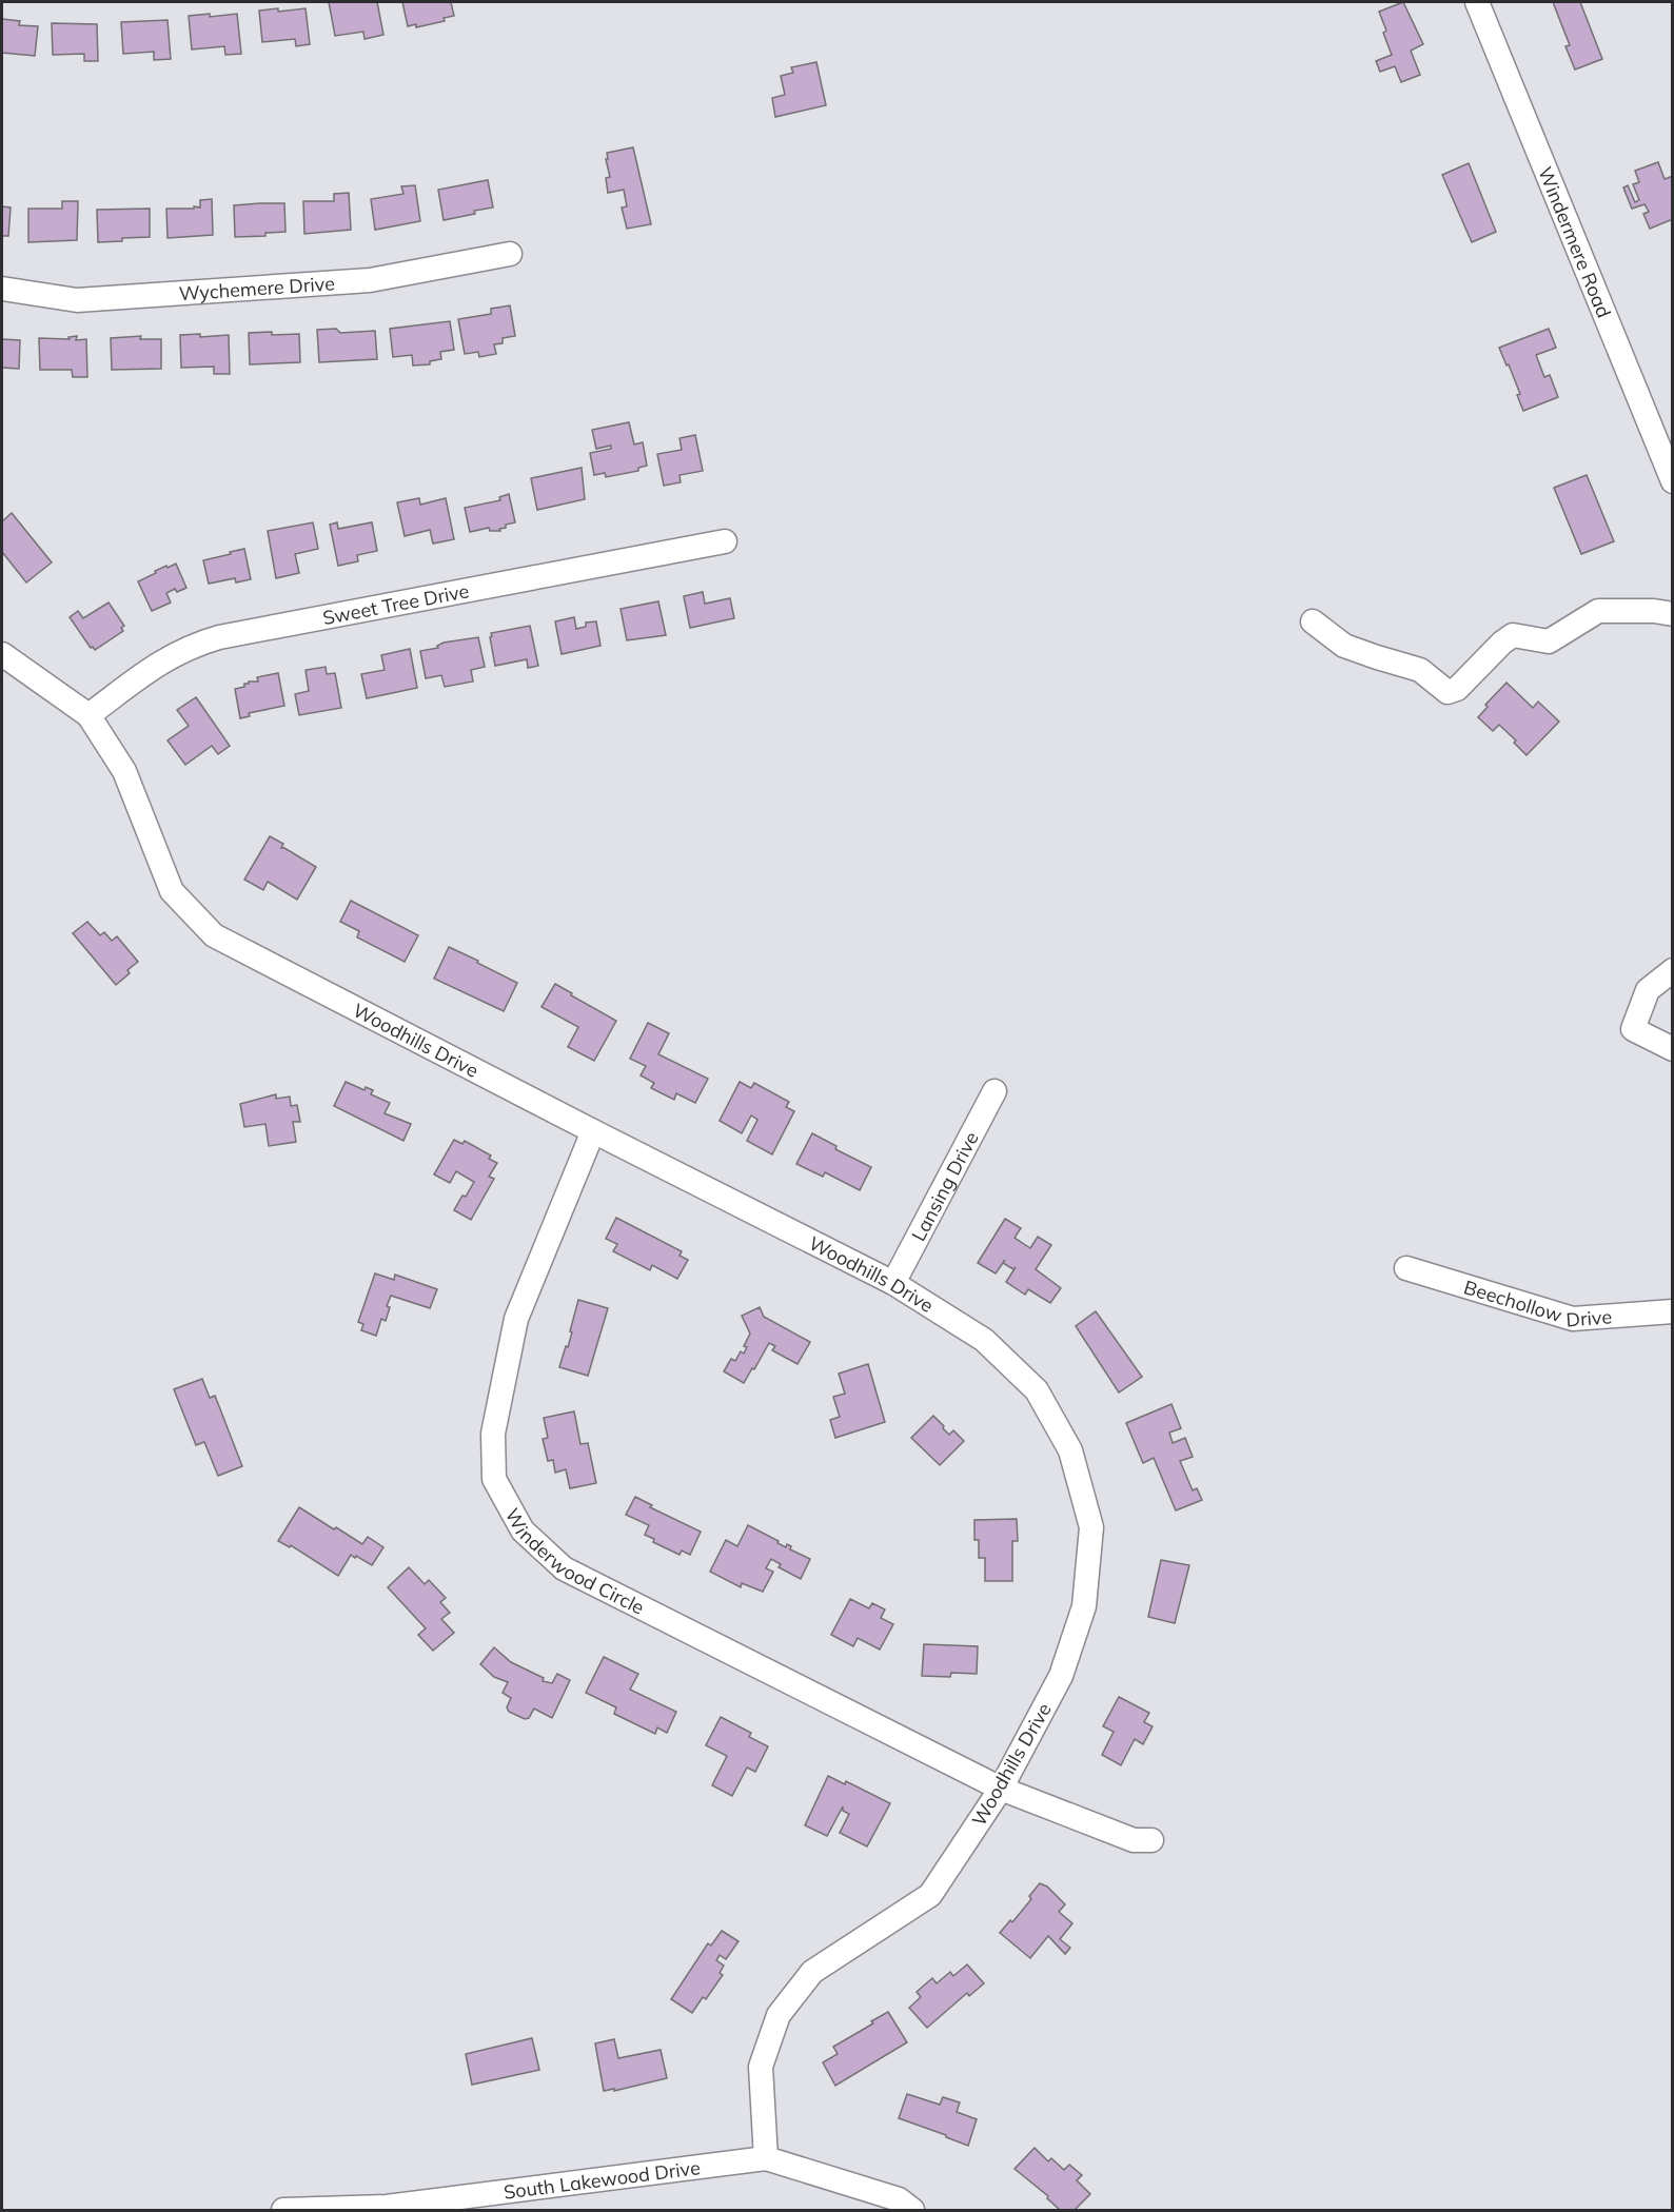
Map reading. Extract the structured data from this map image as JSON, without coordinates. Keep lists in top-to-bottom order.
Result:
{
  "streets": {
    "street": [
      "Windermere Road",
      "Wychemere Drive",
      "Sweet Tree Drive",
      "Woodhills Drive",
      "Lansing Drive",
      "Beechollow Drive",
      "Winderwood Circle",
      "South Lakewood Drive"
    ]
  },
  "crossings": [
    ["Sweet Tree Drive", "Woodhills Drive"],
    ["Woodhills Drive", "Lansing Drive"],
    ["Woodhills Drive", "Winderwood Circle"],
    ["Woodhills Drive", "South Lakewood Drive"]
  ]
}
